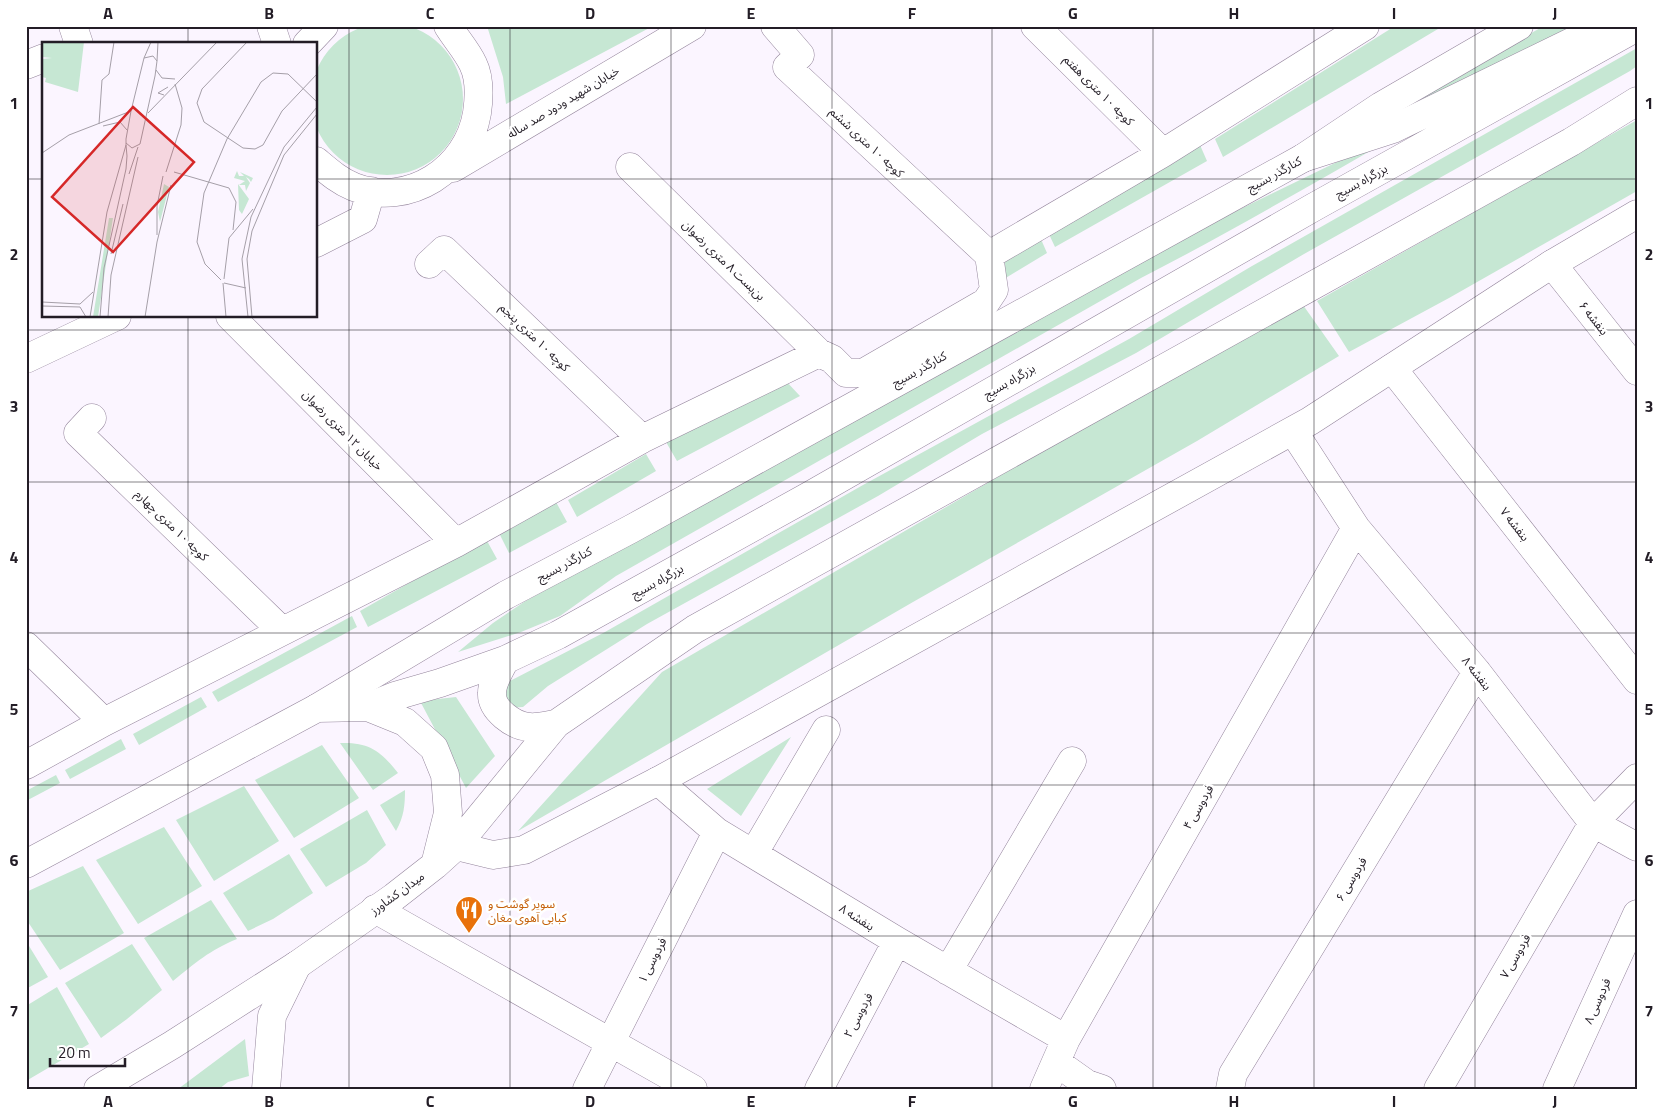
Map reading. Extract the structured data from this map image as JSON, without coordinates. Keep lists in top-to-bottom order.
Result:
{
  "streets": {
    "main road": [
      "کوچه ۱۰ متری هفتم",
      "خیابان شهید ودود صد ساله",
      "کوچه ۱۰ متری ششم",
      "کنارگذر بسیج",
      "بزرگراه بسیج",
      "بن‌بست ۸ متری رضوان",
      "بنفشه ۶",
      "کوچه ۱۰ متری پنجم",
      "خیابان ۱۲ متری رضوان",
      "بنفشه ۷",
      "کوچه ۱۰ متری چهارم",
      "بنفشه ۸",
      "فردوسی ۴",
      "فردوسی ۶",
      "میدان کشاورز",
      "فردوسی ۷",
      "فردوسی ۱",
      "فردوسی ۸",
      "فردوسی ۲"
    ]
  },
  "crossings": [
    ["کوچه ۱۰ متری ششم", "بن‌بست ۸ متری رضوان"],
    ["کنارگذر بسیج", "میدان کشاورز"],
    ["بزرگراه بسیج", "میدان کشاورز"],
    ["بنفشه ۸", "فردوسی ۴"],
    ["بنفشه ۸", "فردوسی ۶"],
    ["بنفشه ۸", "فردوسی ۷"],
    ["بنفشه ۸", "فردوسی ۱"],
    ["بنفشه ۸", "فردوسی ۲"]
  ],
  "places": {
    "restaurant": ["سوپر گوشت و کبابی آهوی مغان"]
  },
  "scale_bar": "20 m",
  "grid": {
    "columns": [
      "A",
      "B",
      "C",
      "D",
      "E",
      "F",
      "G",
      "H",
      "I",
      "J"
    ],
    "rows": [
      "1",
      "2",
      "3",
      "4",
      "5",
      "6",
      "7"
    ]
  }
}
